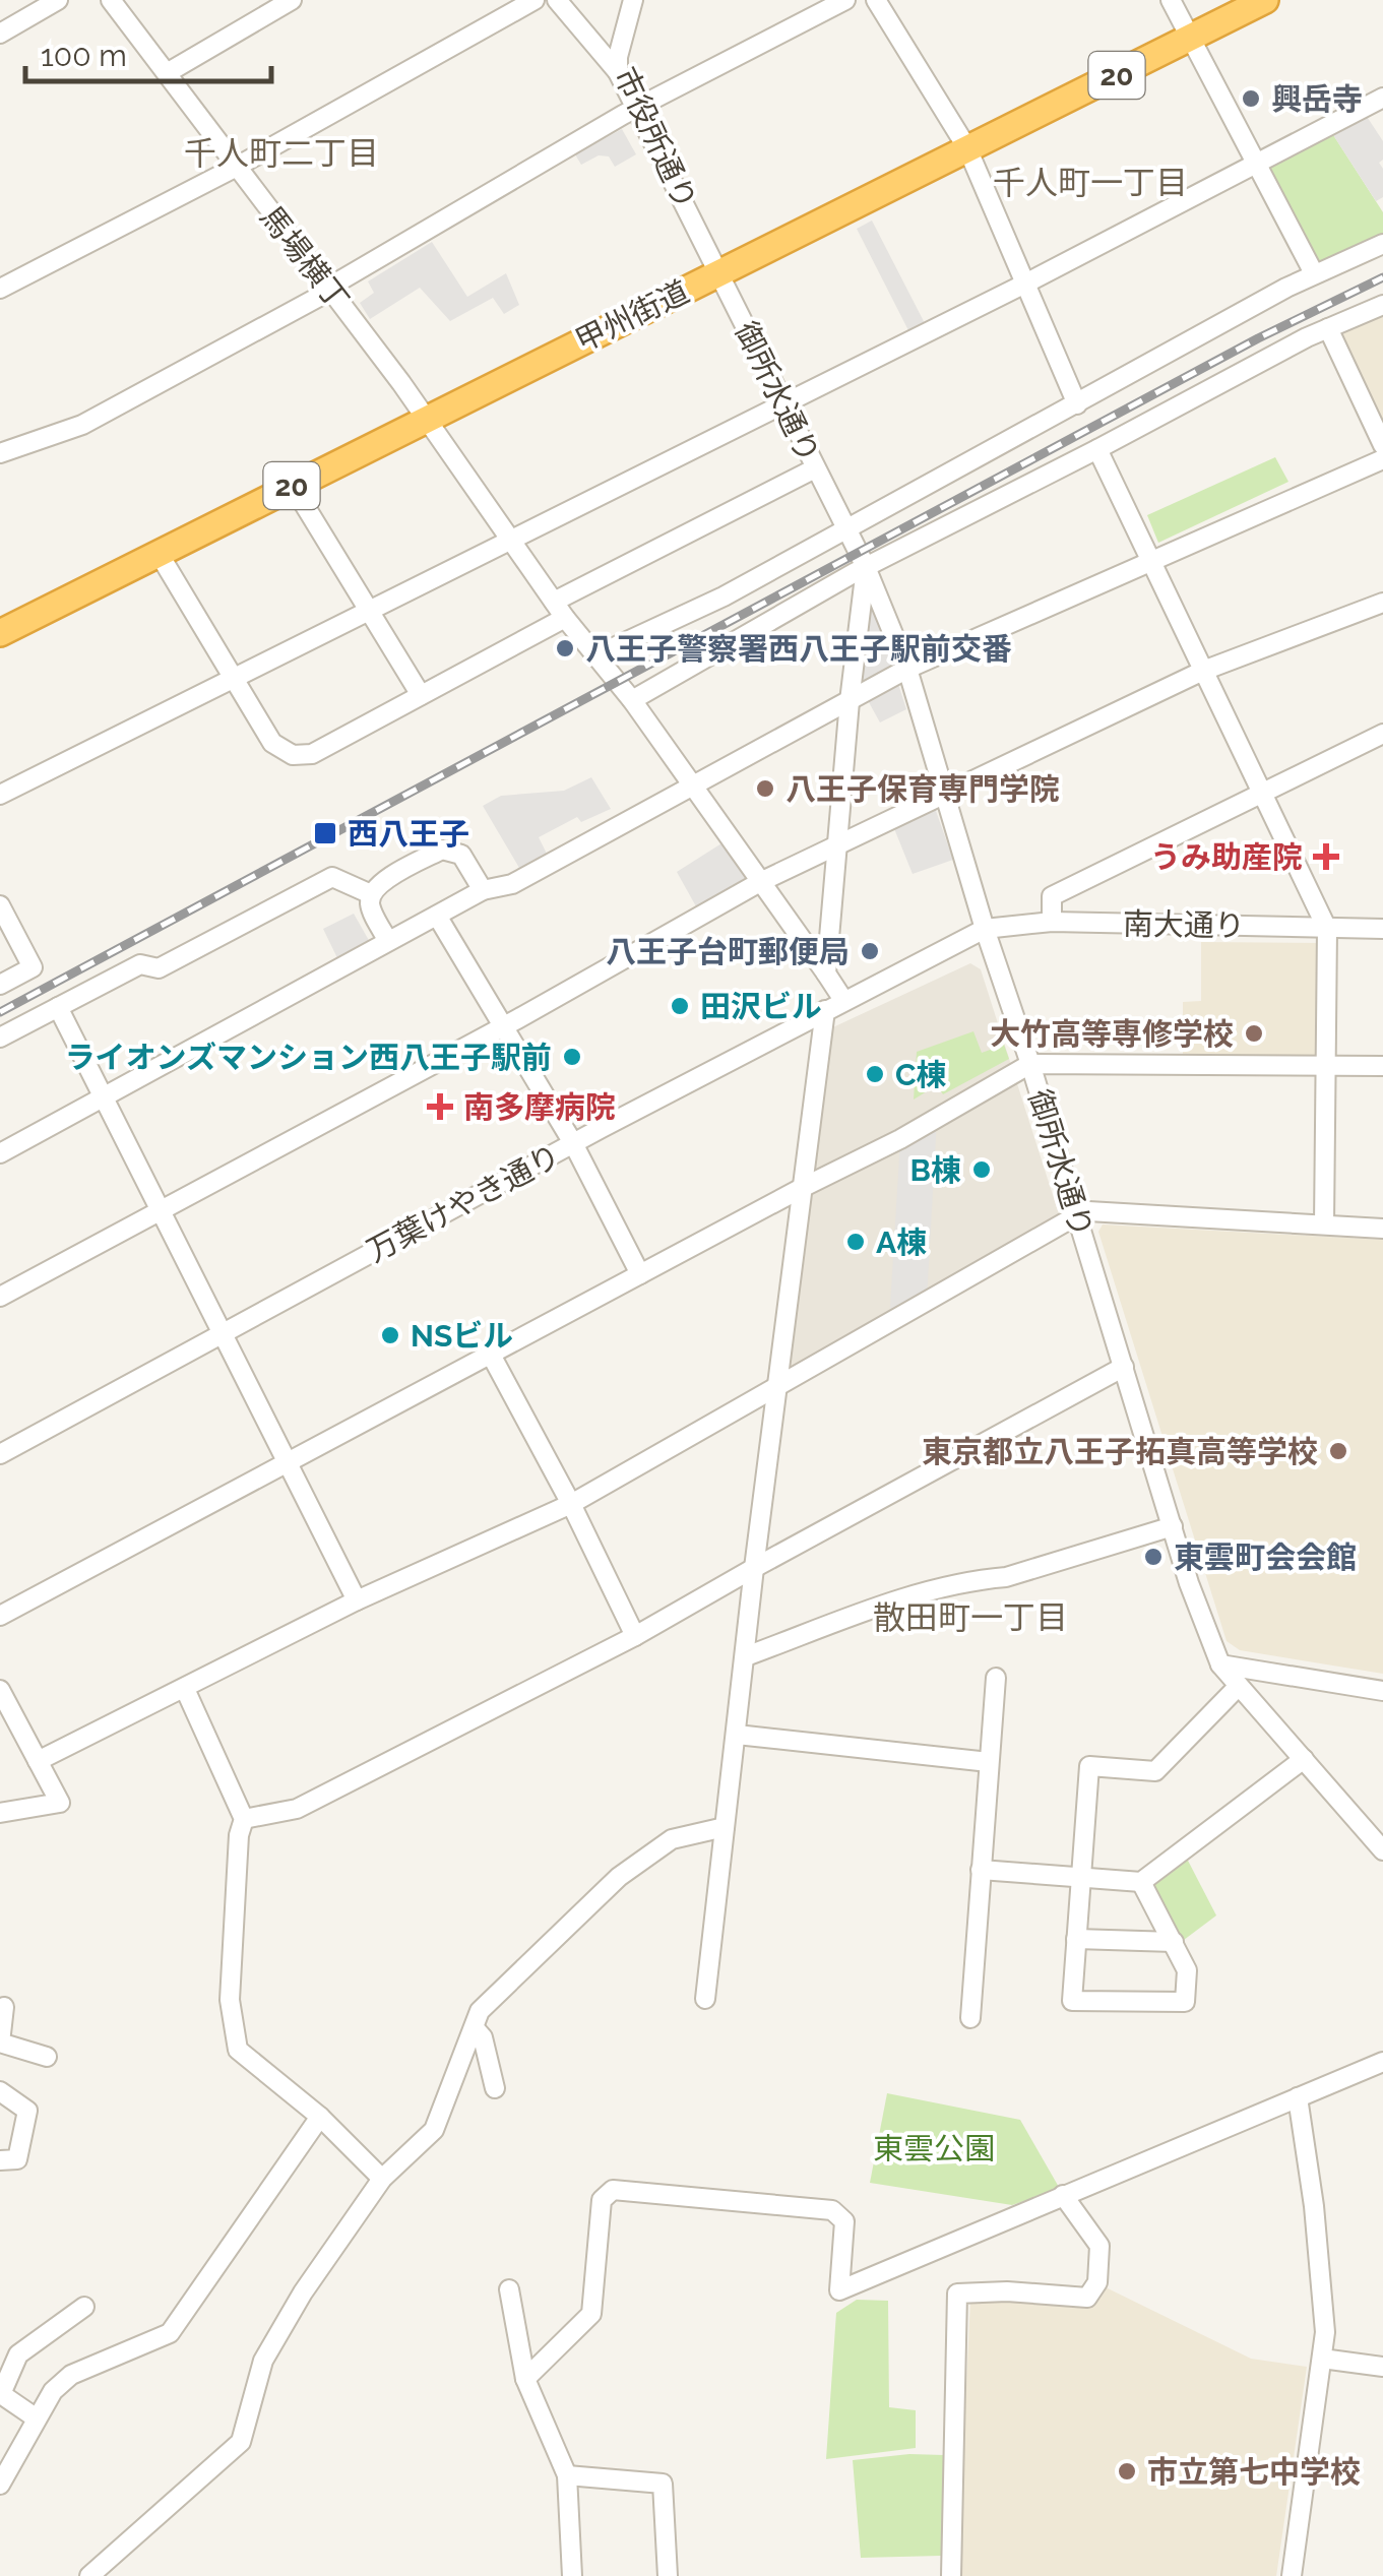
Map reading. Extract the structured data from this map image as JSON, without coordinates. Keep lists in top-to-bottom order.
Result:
{
  "streets": {
    "highway": ["20", "甲州街道"],
    "street": [
      "市役所通り",
      "馬場横丁",
      "御所水通り",
      "南大通り",
      "万葉けやき通り"
    ]
  },
  "crossings": [
    ["市役所通り", "甲州街道"],
    ["市役所通り", "御所水通り"],
    ["馬場横丁", "甲州街道"],
    ["馬場横丁", "万葉けやき通り"],
    ["甲州街道", "御所水通り"],
    ["御所水通り", "南大通り"],
    ["御所水通り", "万葉けやき通り"],
    ["南大通り", "万葉けやき通り"]
  ],
  "districts": ["千人町二丁目", "千人町一丁目", "散田町一丁目"],
  "parks": ["東雲公園"],
  "places": {
    "other": [
      "興岳寺",
      "八王子警察署西八王子駅前交番",
      "八王子保育専門学院",
      "八王子台町郵便局",
      "田沢ビル",
      "大竹高等専修学校",
      "ライオンズマンション西八王子駅前",
      "C棟",
      "B棟",
      "A棟",
      "NSビル",
      "東京都立八王子拓真高等学校",
      "東雲町会会館",
      "市立第七中学校"
    ],
    "transit": ["西八王子"],
    "health": ["うみ助産院", "南多摩病院"]
  },
  "scale_bar": "100 m"
}
